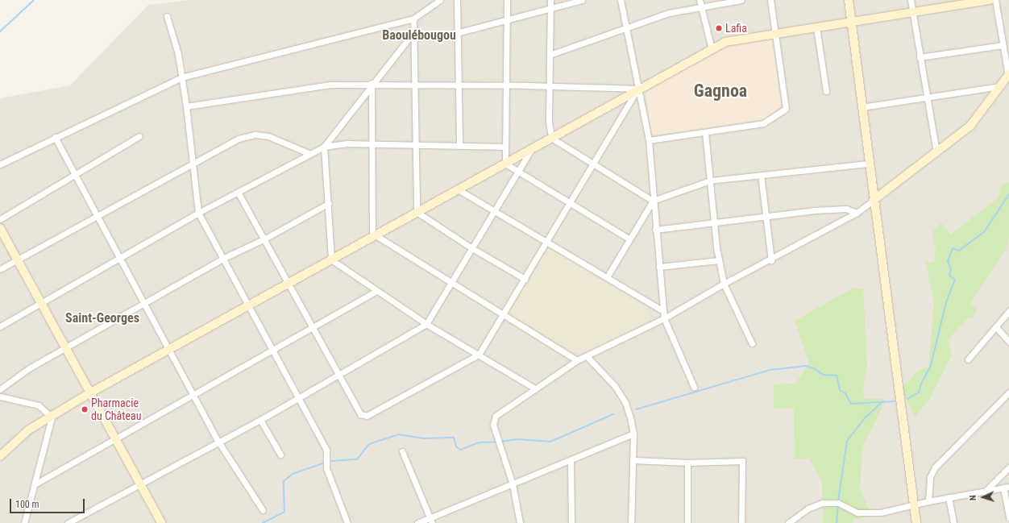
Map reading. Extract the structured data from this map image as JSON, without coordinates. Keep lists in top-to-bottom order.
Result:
{
  "districts": ["Baoulébougou", "Gagnoa", "Saint-Georges"],
  "places": ["Lafia", "Pharmacie du Château"],
  "scale_bar": "100 m",
  "north": "left"
}
